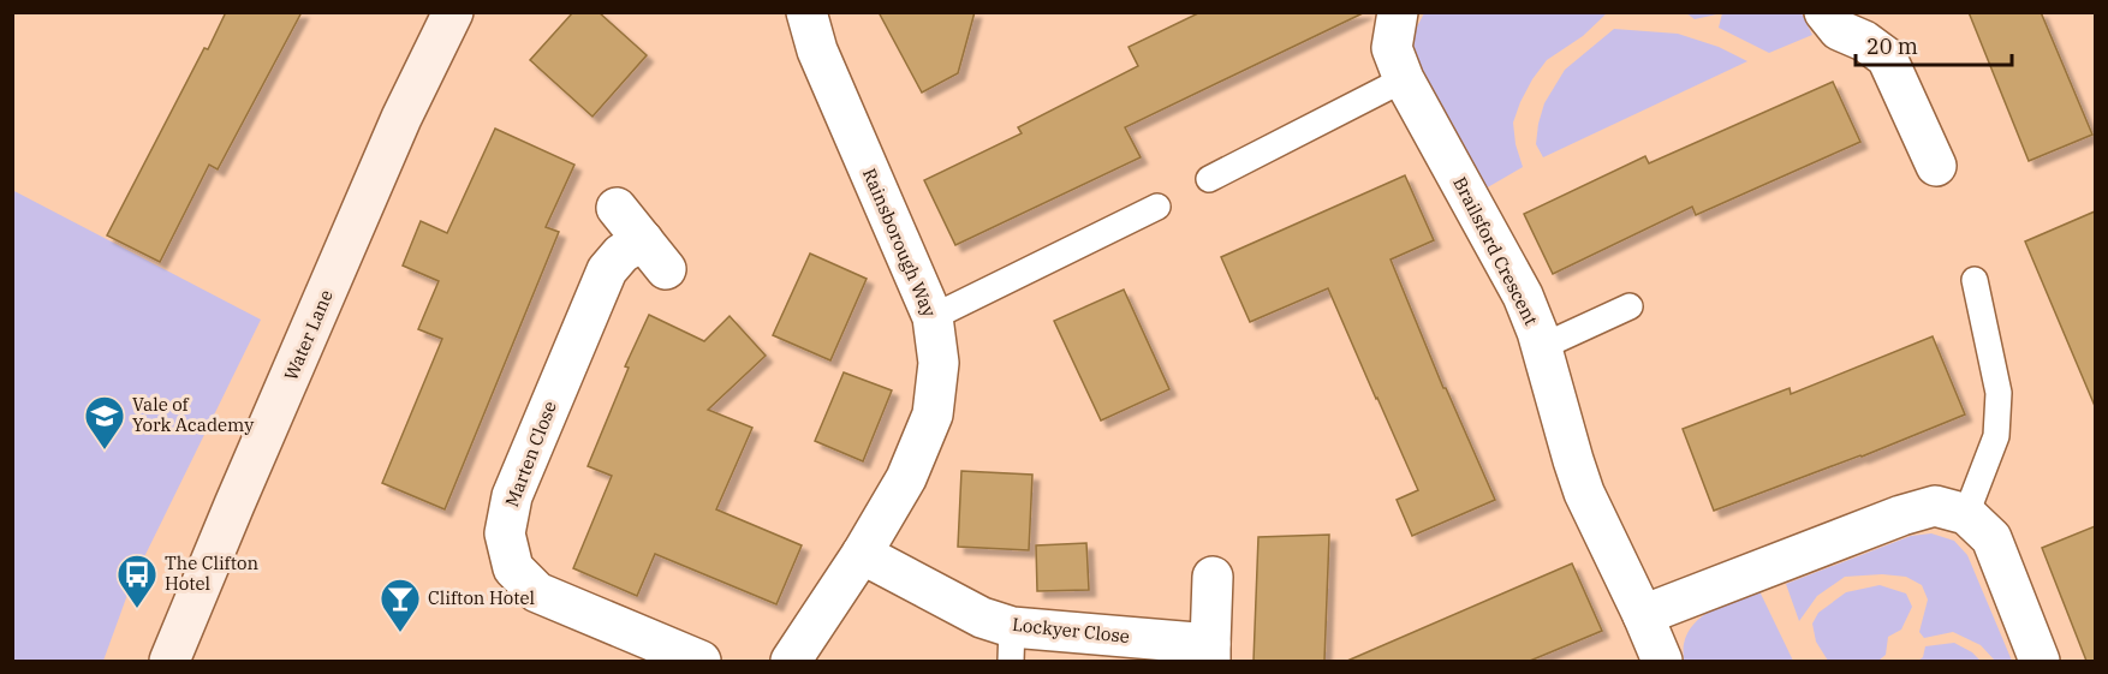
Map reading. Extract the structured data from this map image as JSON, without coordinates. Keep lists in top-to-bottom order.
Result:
{
  "streets": {
    "street": [
      "Rainsborough Way",
      "Brailsford Crescent",
      "Water Lane",
      "Marten Close",
      "Lockyer Close"
    ]
  },
  "crossings": [
    ["Rainsborough Way", "Lockyer Close"]
  ],
  "places": {
    "school or university": ["Vale of York Academy"],
    "bus stop": ["The Clifton Hotel"],
    "bar": ["Clifton Hotel"]
  },
  "scale_bar": "20 m"
}
